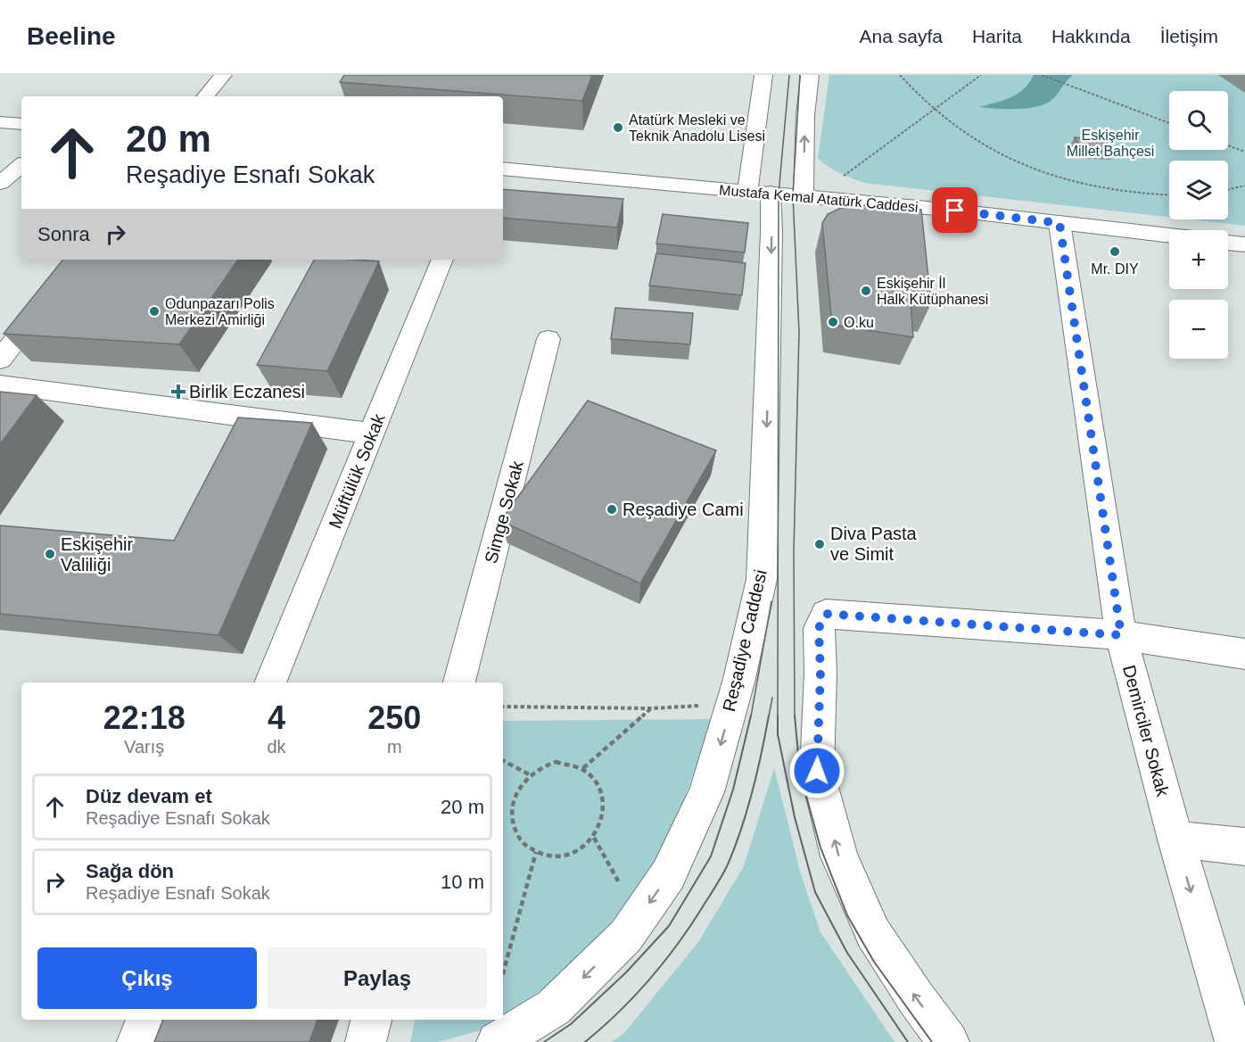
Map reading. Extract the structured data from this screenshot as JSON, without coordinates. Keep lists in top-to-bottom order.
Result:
{
  "streets": {
    "street": [
      "Mustafa Kemal Atatürk Caddesi",
      "Müftülük Sokak",
      "Simge Sokak",
      "Reşadiye Caddesi",
      "Demirciler Sokak"
    ]
  },
  "crossings": [
    ["Mustafa Kemal Atatürk Caddesi", "Reşadiye Caddesi"],
    ["Mustafa Kemal Atatürk Caddesi", "Demirciler Sokak"]
  ],
  "one_way": ["Reşadiye Caddesi"],
  "parks": ["Eskişehir Millet Bahçesi"],
  "places": {
    "other": [
      "Atatürk Mesleki ve Teknik Anadolu Lisesi",
      "Mr. DIY",
      "Eskişehir İl Halk Kütüphanesi",
      "Odunpazarı Polis Merkezi Amirliği",
      "O.ku",
      "Reşadiye Cami",
      "Diva Pasta ve Simit",
      "Eskişehir Valiliği"
    ],
    "health": ["Birlik Eczanesi"]
  },
  "page": {
    "header": "Beeline",
    "nav": [
      "Ana sayfa",
      "Harita",
      "Hakkında",
      "İletişim"
    ],
    "map_buttons": ["+", "−"],
    "turn": ["20 m", "Reşadiye Esnafı Sokak"],
    "then": "Sonra",
    "eta": [
      "22:18",
      "Varış",
      "4",
      "dk",
      "250",
      "m"
    ],
    "list": [
      {
        "name": "Düz devam et",
        "note": "Reşadiye Esnafı Sokak",
        "value": "20 m"
      },
      {
        "name": "Sağa dön",
        "note": "Reşadiye Esnafı Sokak",
        "value": "10 m"
      }
    ],
    "buttons": ["Çıkış", "Paylaş"]
  }
}
